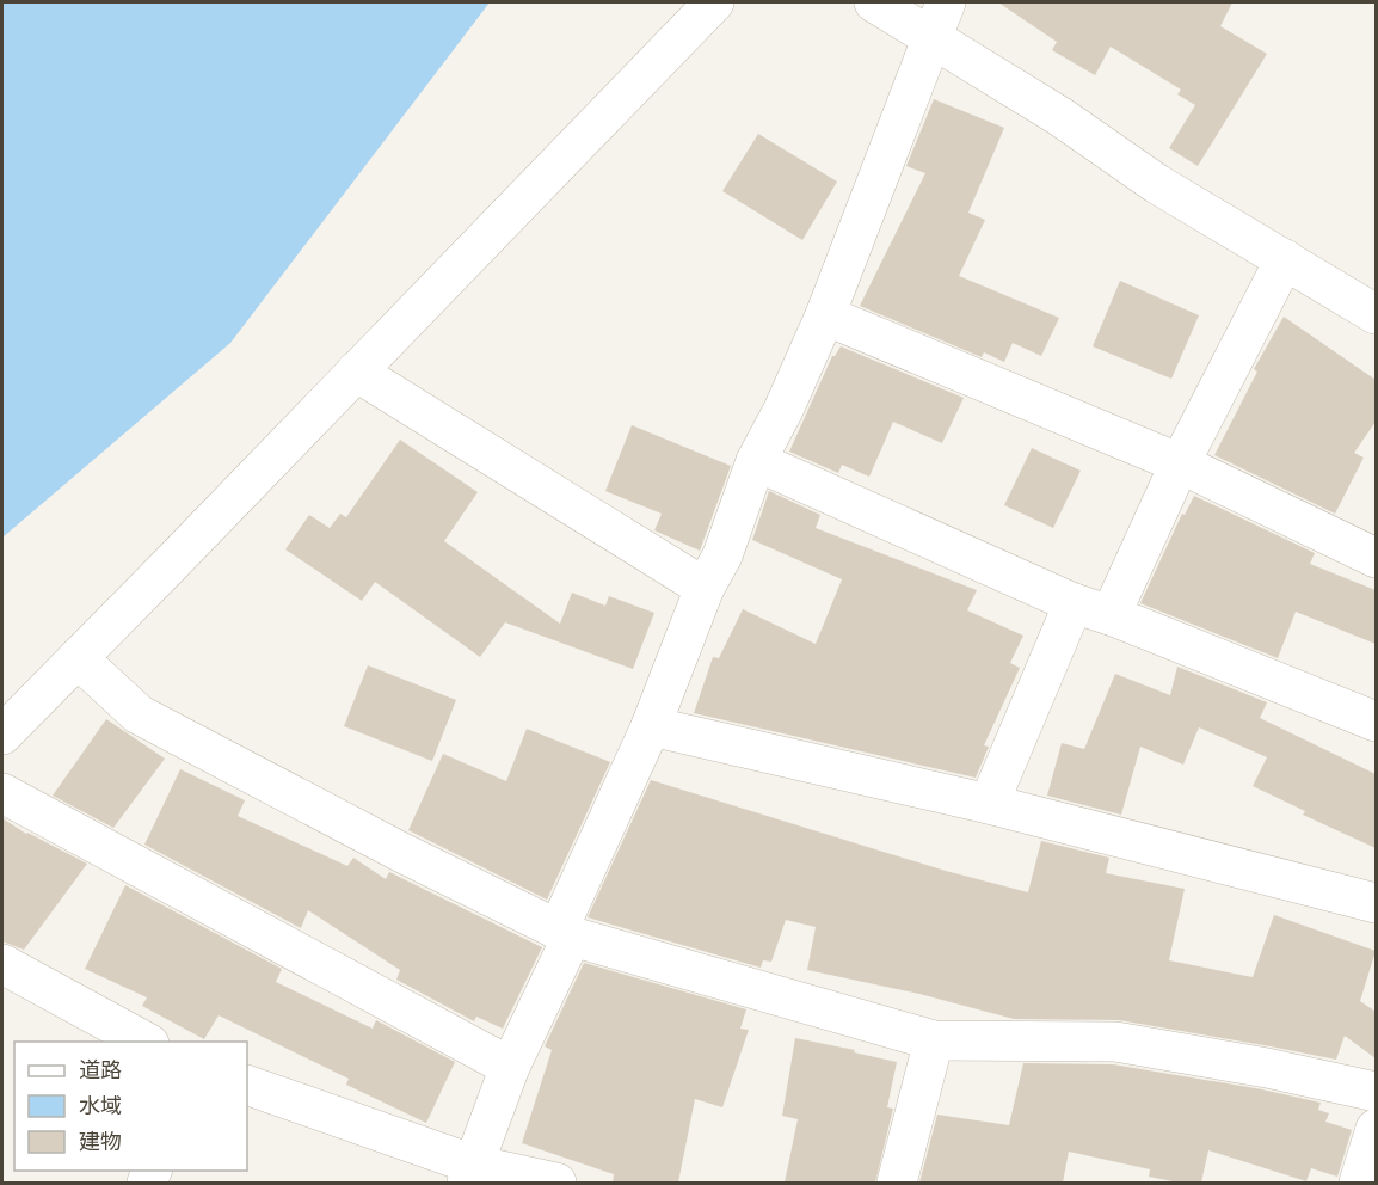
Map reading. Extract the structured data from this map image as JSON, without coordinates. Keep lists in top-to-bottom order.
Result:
{
  "legend": ["道路", "水域", "建物"]
}
